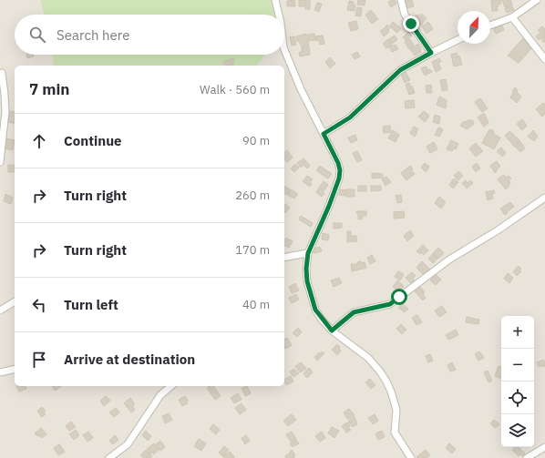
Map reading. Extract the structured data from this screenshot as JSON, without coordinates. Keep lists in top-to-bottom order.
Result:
{
  "north": "top right",
  "page": {
    "search": "Search here",
    "heading": ["7 min", "Walk · 560 m"],
    "list": [
      ["Continue", "90 m"],
      ["Turn right", "260 m"],
      ["Turn right", "170 m"],
      ["Turn left", "40 m"],
      "Arrive at destination"
    ],
    "map_buttons": ["+", "−"]
  }
}
